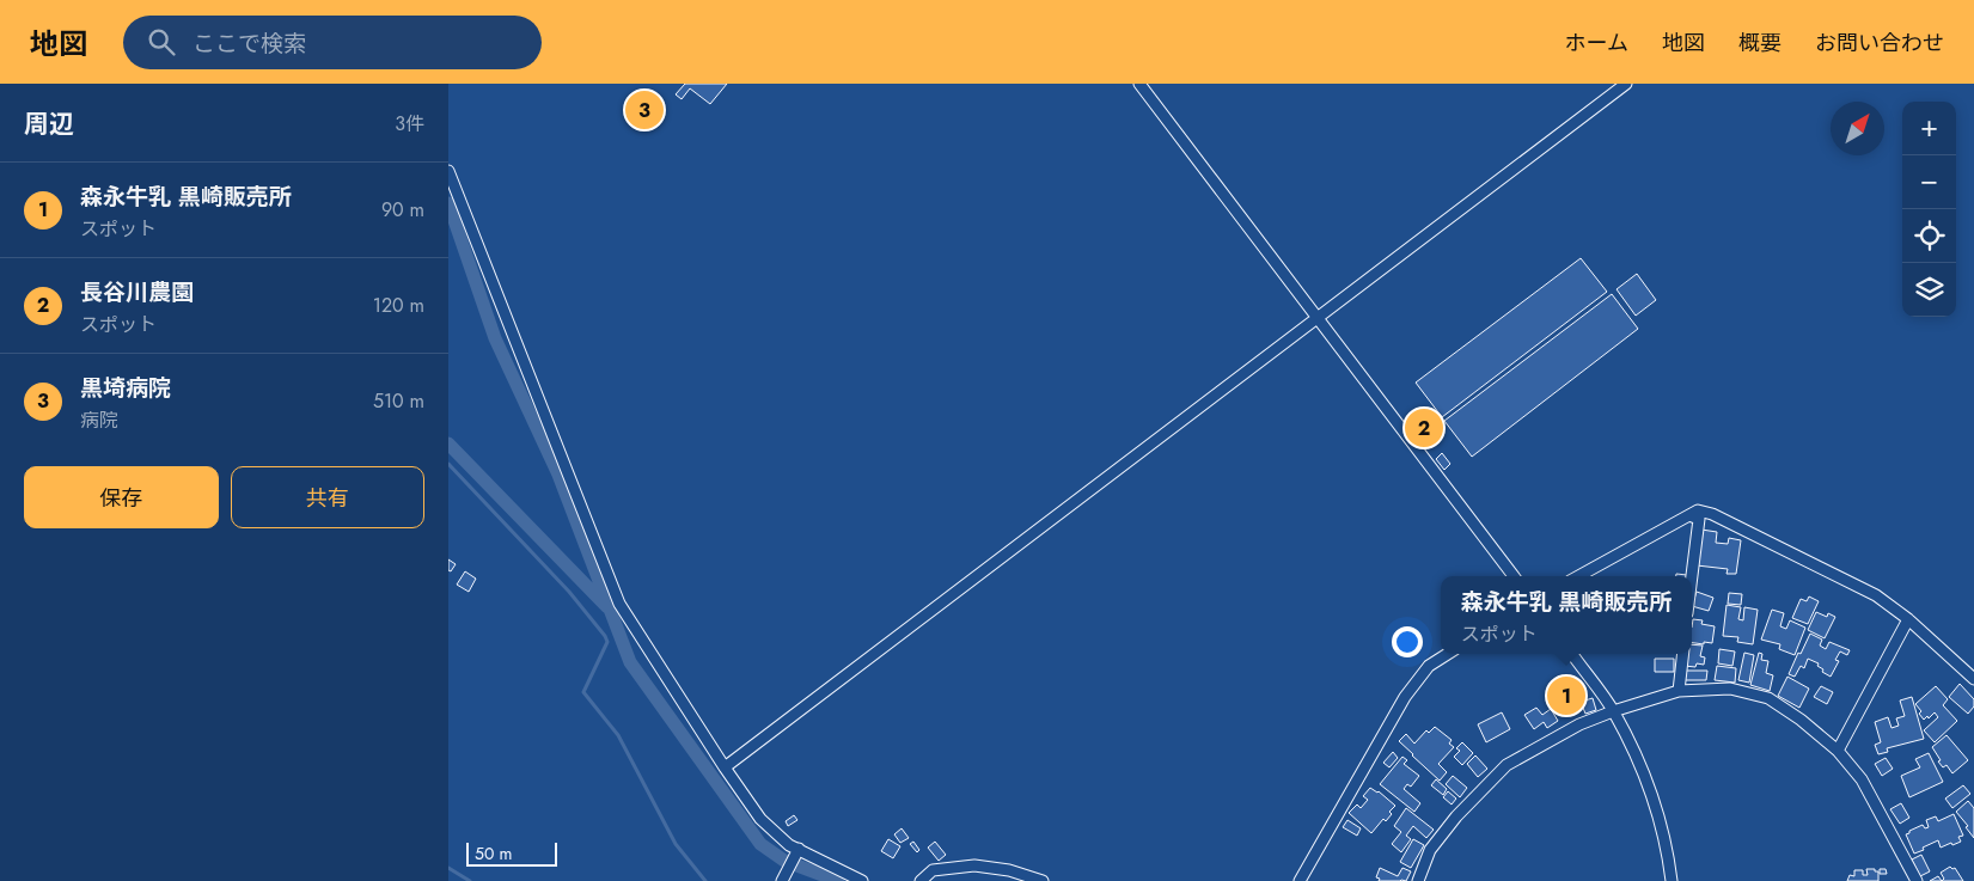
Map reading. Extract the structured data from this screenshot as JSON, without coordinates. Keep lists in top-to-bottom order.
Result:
{
  "scale_bar": "50 m",
  "north": "top right",
  "page": {
    "header": "地図",
    "search": "ここで検索",
    "nav": [
      "ホーム",
      "地図",
      "概要",
      "お問い合わせ"
    ],
    "heading": ["周辺", "3件"],
    "pins": ["3", "2", "1"],
    "map_buttons": ["+", "−"],
    "list": [
      {
        "mark": "1",
        "name": "森永牛乳 黒崎販売所",
        "note": "スポット",
        "value": "90 m"
      },
      {
        "mark": "2",
        "name": "長谷川農園",
        "note": "スポット",
        "value": "120 m"
      },
      {
        "mark": "3",
        "name": "黒埼病院",
        "note": "病院",
        "value": "510 m"
      }
    ],
    "buttons": ["保存", "共有"],
    "popup": ["森永牛乳 黒崎販売所", "スポット"],
    "scale": "50 m"
  }
}
